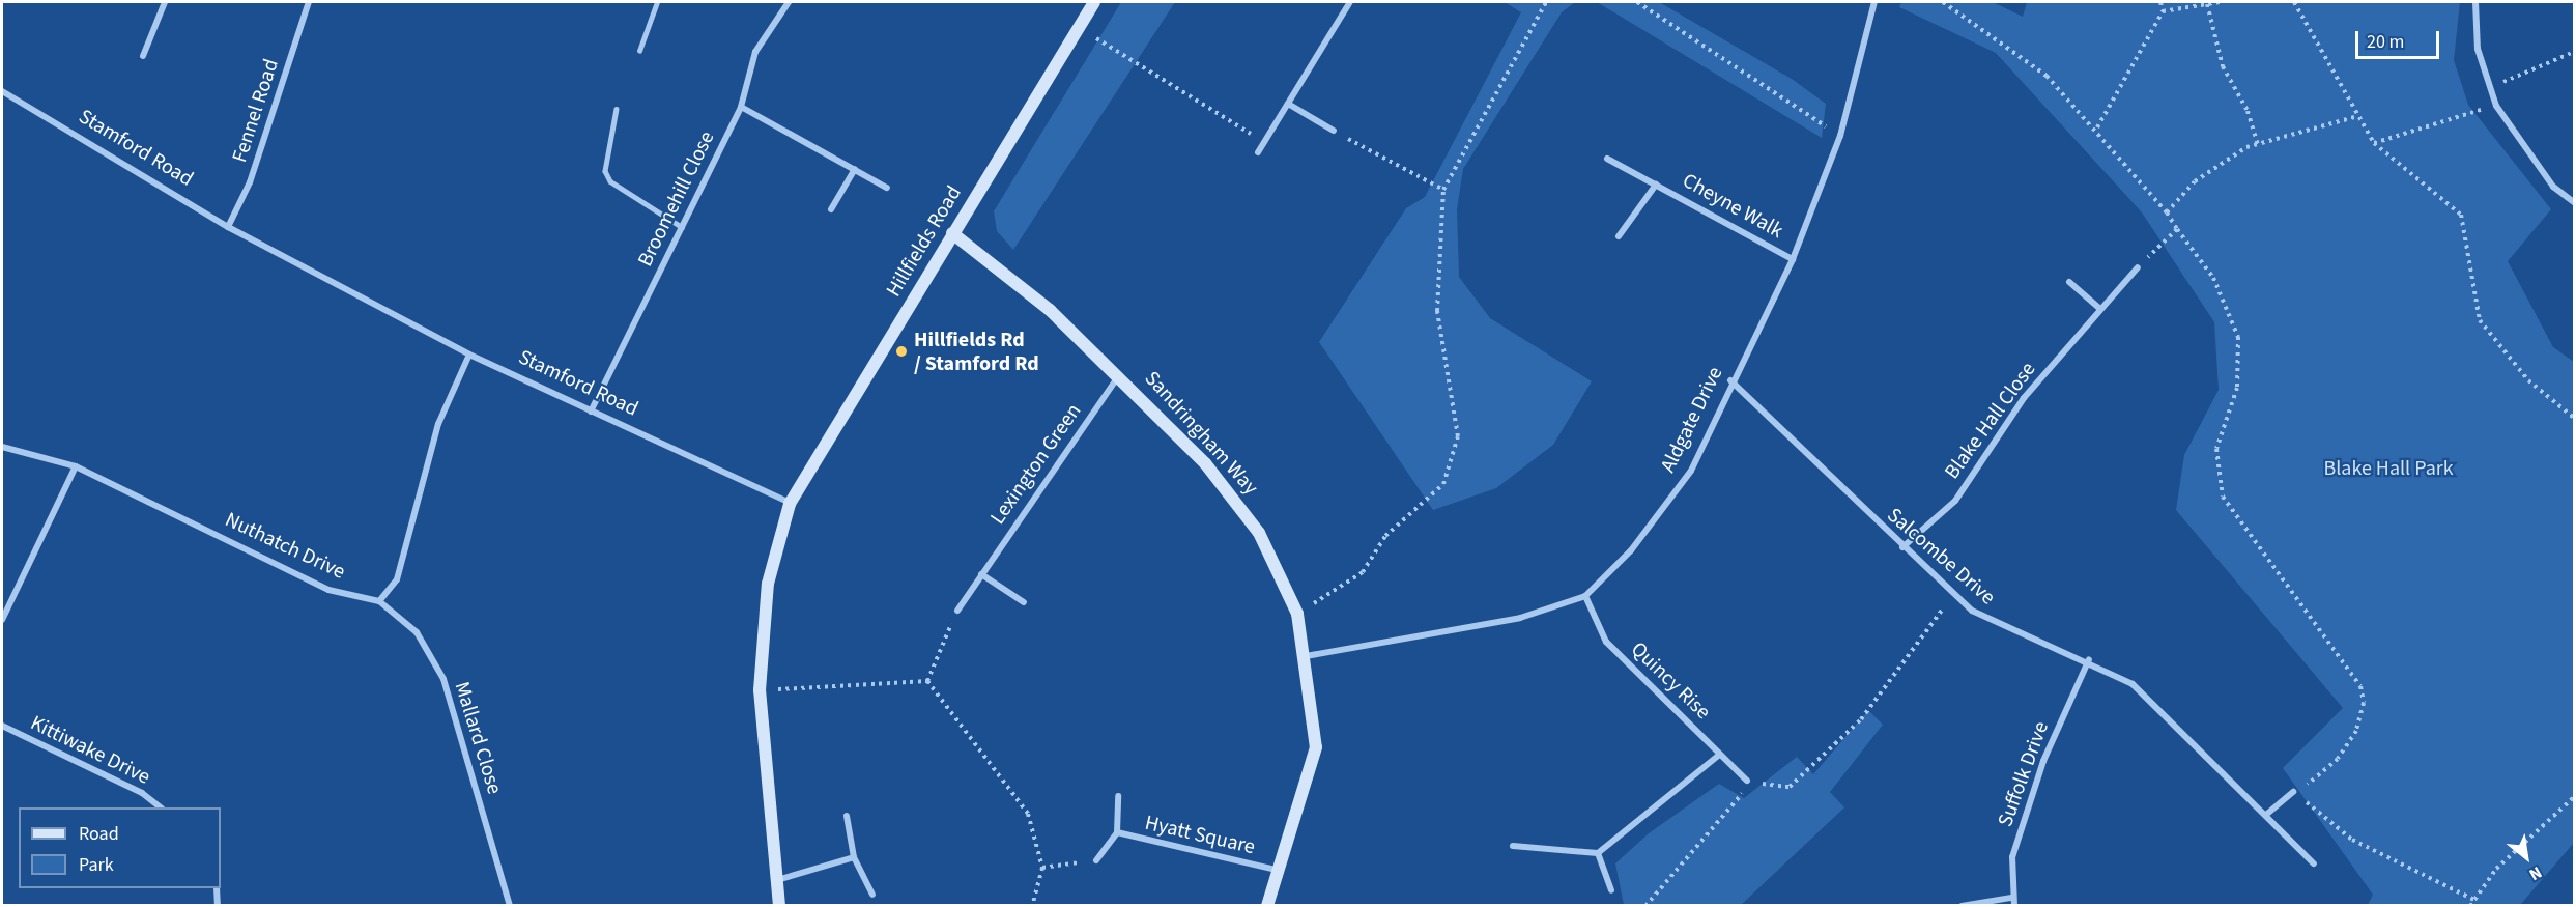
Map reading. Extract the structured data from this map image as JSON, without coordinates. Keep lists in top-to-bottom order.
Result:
{
  "streets": {
    "street": [
      "Fennel Road",
      "Stamford Road",
      "Broomehill Close",
      "Cheyne Walk",
      "Hillfields Road",
      "Aldgate Drive",
      "Blake Hall Close",
      "Sandringham Way",
      "Lexington Green",
      "Nuthatch Drive",
      "Salcombe Drive",
      "Quincy Rise",
      "Mallard Close",
      "Kittiwake Drive",
      "Suffolk Drive",
      "Hyatt Square"
    ]
  },
  "crossings": [
    ["Fennel Road", "Stamford Road"],
    ["Stamford Road", "Broomehill Close"],
    ["Stamford Road", "Hillfields Road"],
    ["Cheyne Walk", "Aldgate Drive"],
    ["Hillfields Road", "Sandringham Way"],
    ["Aldgate Drive", "Sandringham Way"],
    ["Aldgate Drive", "Salcombe Drive"],
    ["Aldgate Drive", "Quincy Rise"],
    ["Blake Hall Close", "Salcombe Drive"],
    ["Sandringham Way", "Lexington Green"],
    ["Sandringham Way", "Hyatt Square"],
    ["Nuthatch Drive", "Mallard Close"],
    ["Salcombe Drive", "Suffolk Drive"]
  ],
  "parks": ["Blake Hall Park"],
  "places": ["Hillfields Rd / Stamford Rd"],
  "legend": ["Road", "Park"],
  "scale_bar": "20 m",
  "north": "bottom right"
}
